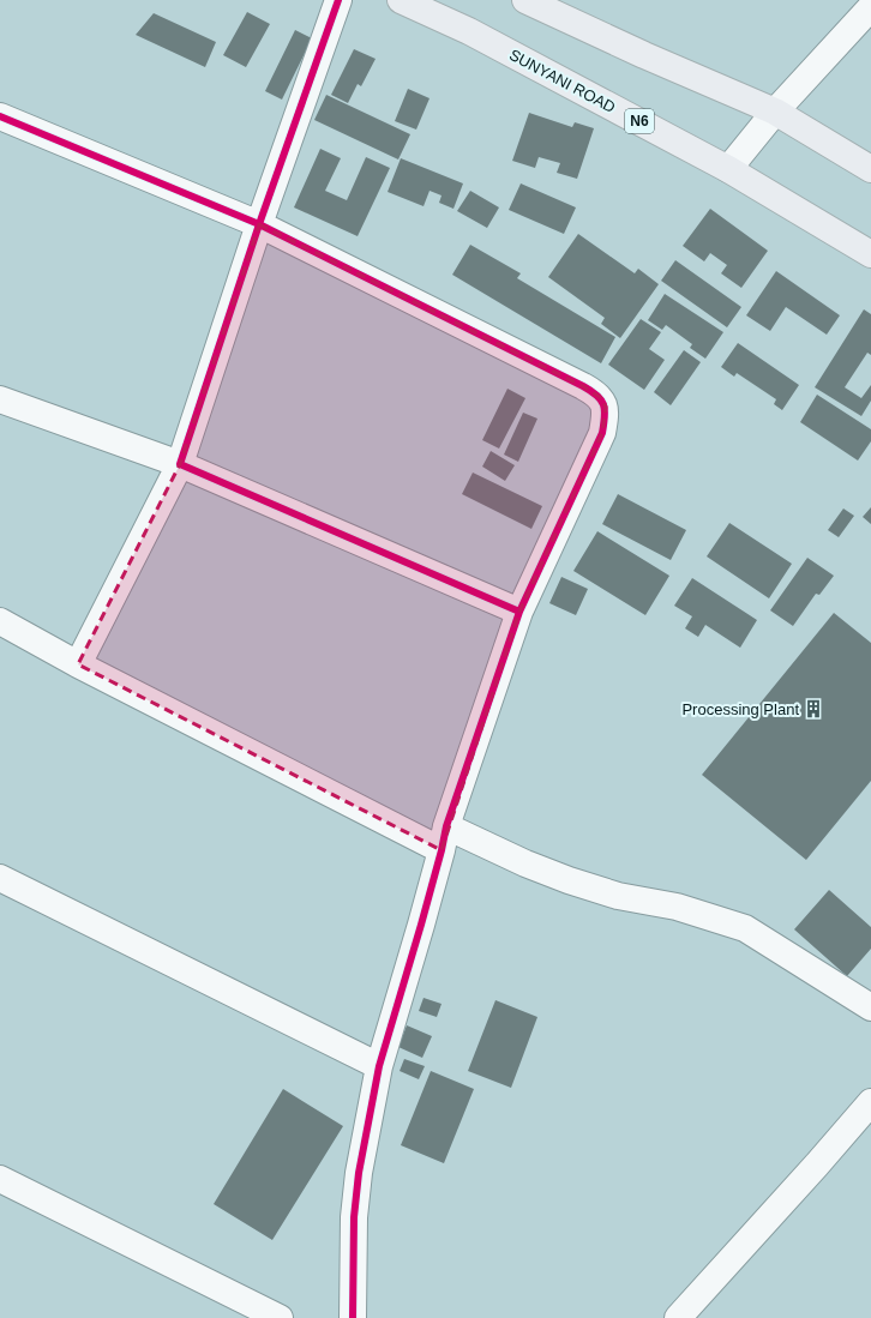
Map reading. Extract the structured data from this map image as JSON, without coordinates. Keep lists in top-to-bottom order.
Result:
{
  "streets": {
    "main road": ["SUNYANI ROAD", "N6"]
  },
  "places": {
    "building": ["Processing Plant"]
  }
}
